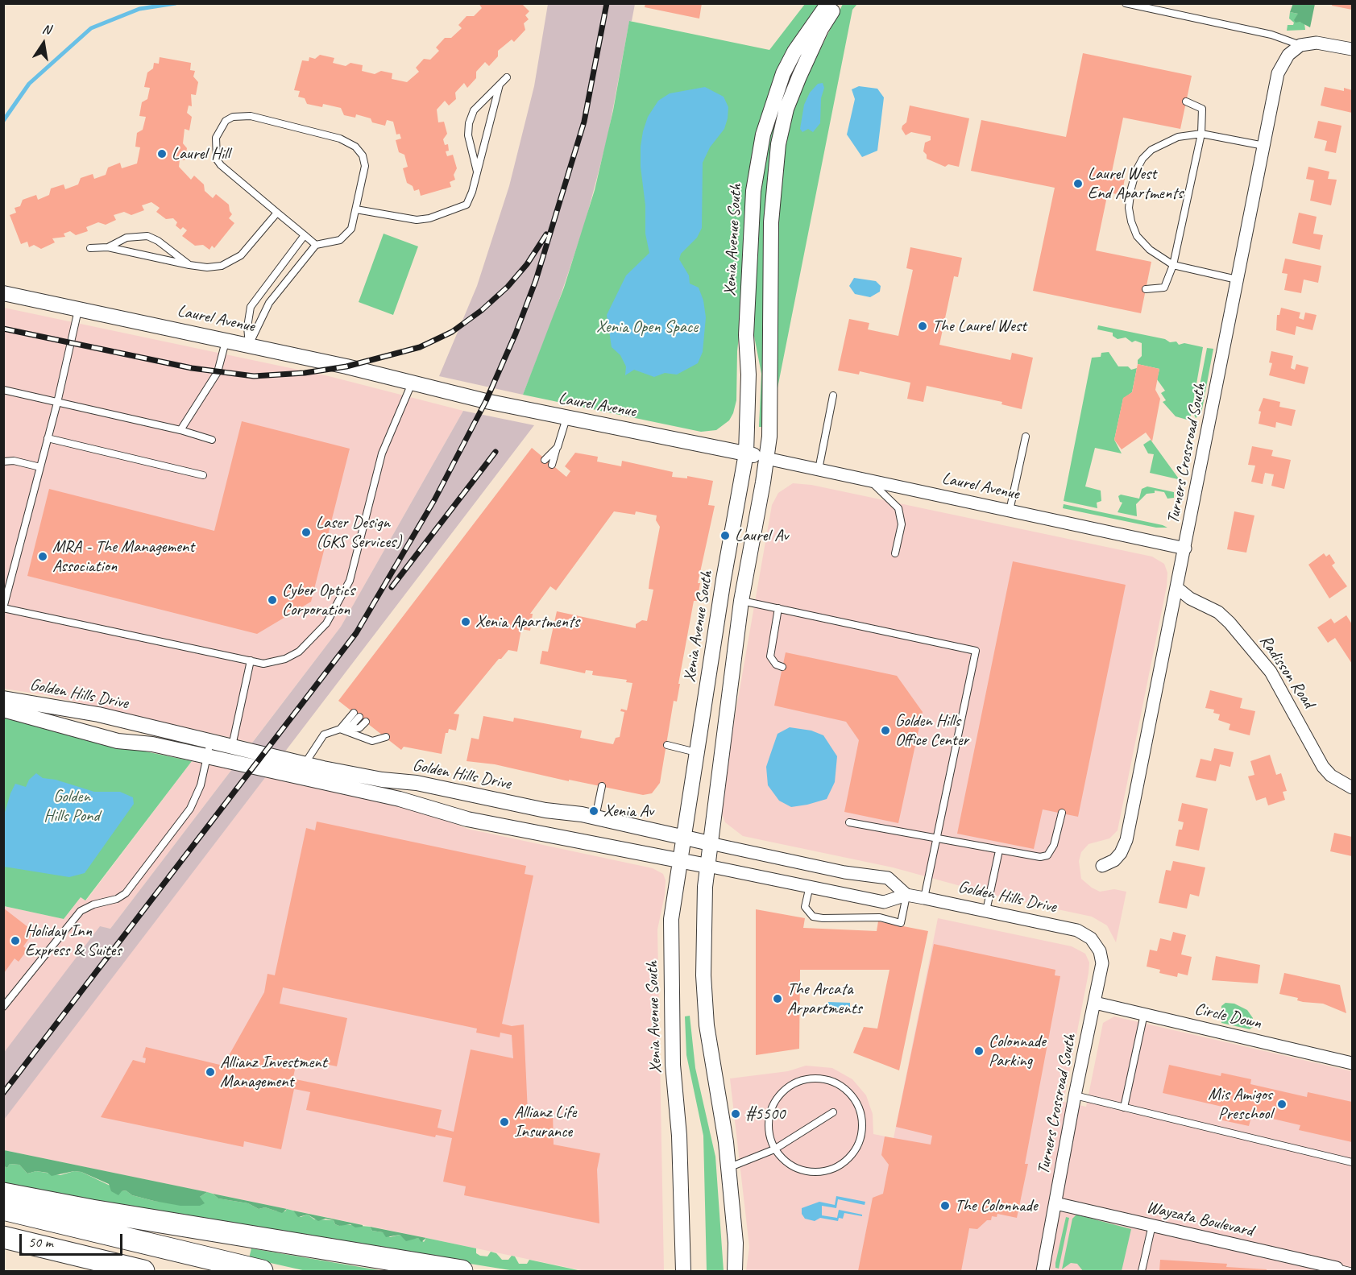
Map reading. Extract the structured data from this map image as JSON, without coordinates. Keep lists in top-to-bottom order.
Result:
{
  "streets": {
    "street": [
      "Xenia Avenue South",
      "Laurel Avenue",
      "Turners Crossroad South",
      "Radisson Road",
      "Golden Hills Drive",
      "Circle Down",
      "Wayzata Boulevard"
    ]
  },
  "crossings": [
    ["Xenia Avenue South", "Laurel Avenue"],
    ["Xenia Avenue South", "Golden Hills Drive"],
    ["Laurel Avenue", "Turners Crossroad South"],
    ["Turners Crossroad South", "Radisson Road"],
    ["Turners Crossroad South", "Golden Hills Drive"],
    ["Turners Crossroad South", "Circle Down"],
    ["Turners Crossroad South", "Wayzata Boulevard"]
  ],
  "parks": ["Xenia Open Space", "Golden Hills Pond"],
  "places": [
    "Laurel Hill",
    "Laurel West End Apartments",
    "The Laurel West",
    "Laser Design (GKS Services)",
    "Laurel Av",
    "MRA - The Management Association",
    "Cyber Optics Corporation",
    "Xenia Apartments",
    "Golden Hills Office Center",
    "Xenia Av",
    "Holiday Inn Express & Suites",
    "The Arcata Arpartments",
    "Colonnade Parking",
    "Allianz Investment Management",
    "Mis Amigos Preschool",
    "#5500",
    "Allianz Life Insurance",
    "The Colonnade"
  ],
  "scale_bar": "50 m",
  "north": "top"
}
